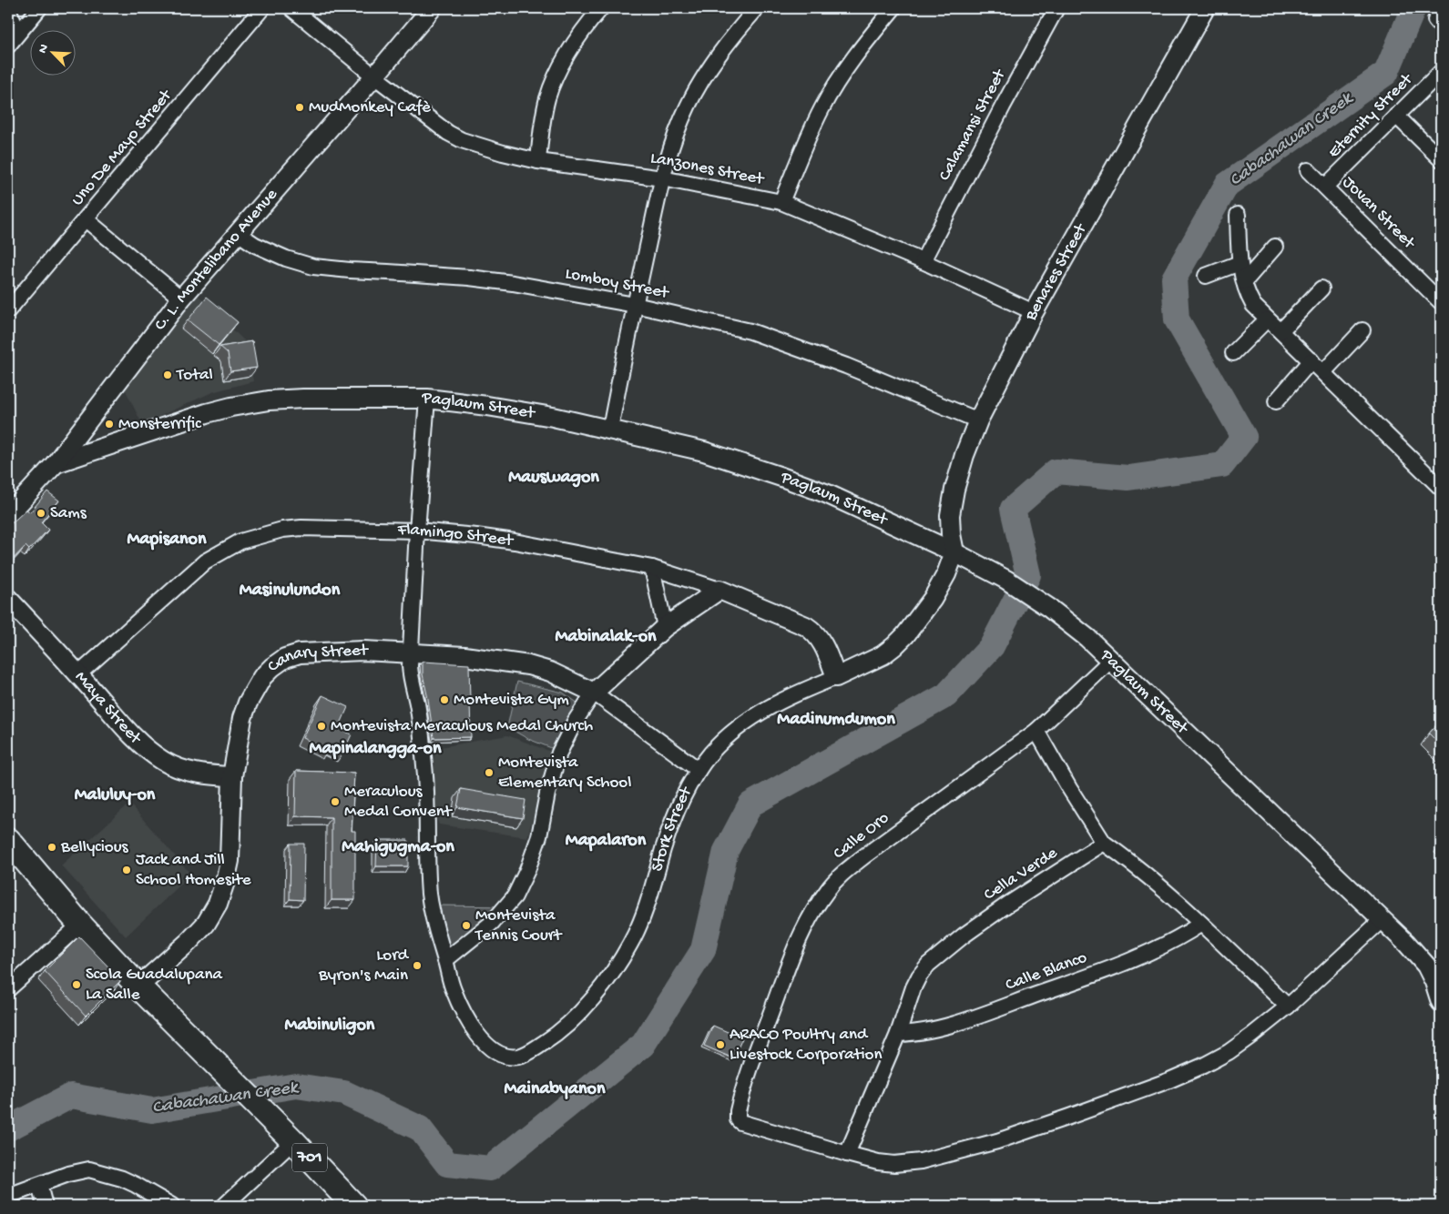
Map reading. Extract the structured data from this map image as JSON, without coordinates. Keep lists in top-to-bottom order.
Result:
{
  "streets": {
    "main road": ["701"],
    "street": [
      "Eternity Street",
      "Calamansi Street",
      "Uno De Mayo Street",
      "Lanzones Street",
      "Jovan Street",
      "C. L. Montelibano Avenue",
      "Benares Street",
      "Lomboy Street",
      "Paglaum Street",
      "Flamingo Street",
      "Canary Street",
      "Maya Street",
      "Stork Street",
      "Calle Oro",
      "Cella Verde",
      "Calle Blanco"
    ]
  },
  "crossings": [
    ["Eternity Street", "Jovan Street"],
    ["Calamansi Street", "Lanzones Street"],
    ["Lanzones Street", "C. L. Montelibano Avenue"],
    ["Lanzones Street", "Benares Street"],
    ["C. L. Montelibano Avenue", "Lomboy Street"],
    ["C. L. Montelibano Avenue", "Paglaum Street"],
    ["Benares Street", "Lomboy Street"],
    ["Benares Street", "Paglaum Street"],
    ["Benares Street", "Stork Street"],
    ["Paglaum Street", "Stork Street"],
    ["Paglaum Street", "Calle Oro"],
    ["Flamingo Street", "Maya Street"],
    ["Flamingo Street", "Stork Street"],
    ["Canary Street", "Maya Street"],
    ["Canary Street", "Stork Street"],
    ["Canary Street", "701"],
    ["Calle Oro", "Cella Verde"],
    ["Cella Verde", "Calle Blanco"]
  ],
  "districts": [
    "Mauswagon",
    "Mapisanon",
    "Masinulundon",
    "Mabinalak-on",
    "Madinumdumon",
    "Mapinalangga-on",
    "Maluluy-on",
    "Mapalaron",
    "Mahigugma-on",
    "Mabinuligon",
    "Mainabyanon"
  ],
  "water": ["Cabachawan Creek"],
  "places": [
    "MudMonkey Cafè",
    "Total",
    "Monsterrific",
    "Sams",
    "Montevista Gym",
    "Montevista Meraculous Medal Church",
    "Montevista Elementary School",
    "Meraculous Medal Convent",
    "Bellycious",
    "Jack and Jill School Homesite",
    "Montevista Tennis Court",
    "Lord Byron's Main",
    "Scola Guadalupana La Salle",
    "ARACO Poultry and Livestock Corporation"
  ],
  "north": "top left"
}
